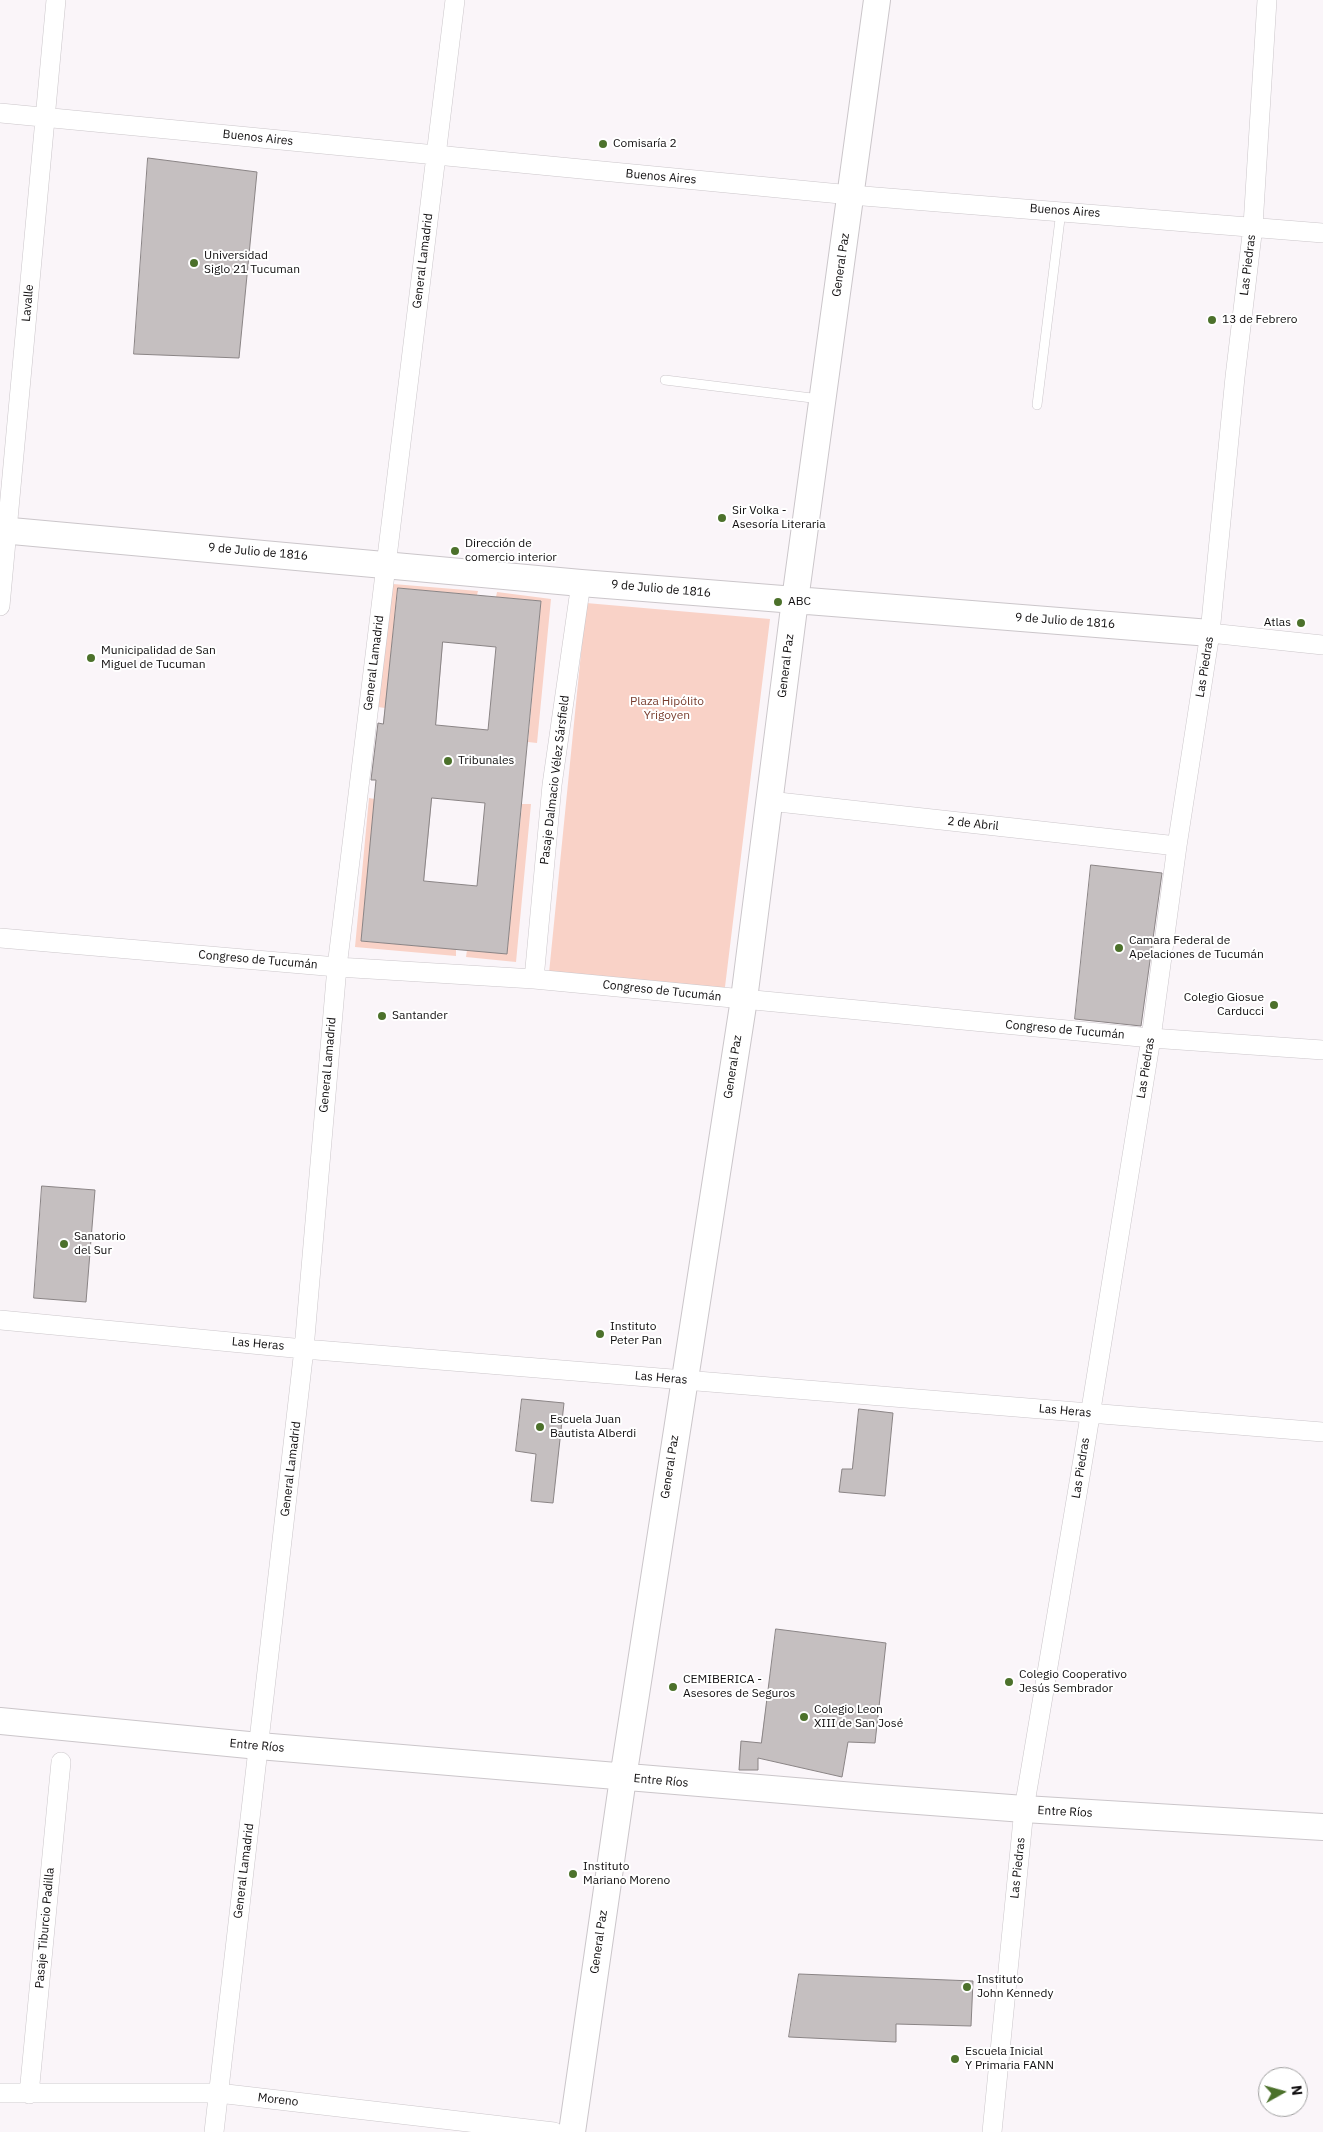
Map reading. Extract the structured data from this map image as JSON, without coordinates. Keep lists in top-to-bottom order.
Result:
{
  "streets": {
    "street": [
      "Buenos Aires",
      "General Lamadrid",
      "General Paz",
      "Las Piedras",
      "Lavalle",
      "9 de Julio de 1816",
      "Pasaje Dalmacio Vélez Sársfield",
      "2 de Abril",
      "Congreso de Tucumán",
      "Las Heras",
      "Entre Ríos",
      "Pasaje Tiburcio Padilla",
      "Moreno"
    ]
  },
  "crossings": [
    ["Buenos Aires", "General Lamadrid"],
    ["Buenos Aires", "General Paz"],
    ["Buenos Aires", "Las Piedras"],
    ["Buenos Aires", "Lavalle"],
    ["General Lamadrid", "9 de Julio de 1816"],
    ["General Lamadrid", "Congreso de Tucumán"],
    ["General Lamadrid", "Las Heras"],
    ["General Lamadrid", "Entre Ríos"],
    ["General Lamadrid", "Moreno"],
    ["General Paz", "9 de Julio de 1816"],
    ["General Paz", "2 de Abril"],
    ["General Paz", "Congreso de Tucumán"],
    ["General Paz", "Las Heras"],
    ["General Paz", "Entre Ríos"],
    ["Las Piedras", "9 de Julio de 1816"],
    ["Las Piedras", "2 de Abril"],
    ["Las Piedras", "Congreso de Tucumán"],
    ["Las Piedras", "Las Heras"],
    ["Las Piedras", "Entre Ríos"],
    ["Lavalle", "9 de Julio de 1816"],
    ["9 de Julio de 1816", "Pasaje Dalmacio Vélez Sársfield"],
    ["Pasaje Dalmacio Vélez Sársfield", "Congreso de Tucumán"],
    ["Pasaje Tiburcio Padilla", "Moreno"]
  ],
  "parks": ["Plaza Hipólito Yrigoyen"],
  "places": [
    "Comisaría 2",
    "Universidad Siglo 21 Tucuman",
    "13 de Febrero",
    "Sir Volka - Asesoría Literaria",
    "Dirección de comercio interior",
    "ABC",
    "Atlas",
    "Municipalidad de San Miguel de Tucuman",
    "Tribunales",
    "Camara Federal de Apelaciones de Tucumán",
    "Colegio Giosue Carducci",
    "Santander",
    "Sanatorio del Sur",
    "Instituto Peter Pan",
    "Escuela Juan Bautista Alberdi",
    "Colegio Cooperativo Jesús Sembrador",
    "CEMIBERICA - Asesores de Seguros",
    "Colegio Leon XIII de San José",
    "Instituto Mariano Moreno",
    "Instituto John Kennedy",
    "Escuela Inicial Y Primaria FANN"
  ],
  "north": "right"
}
